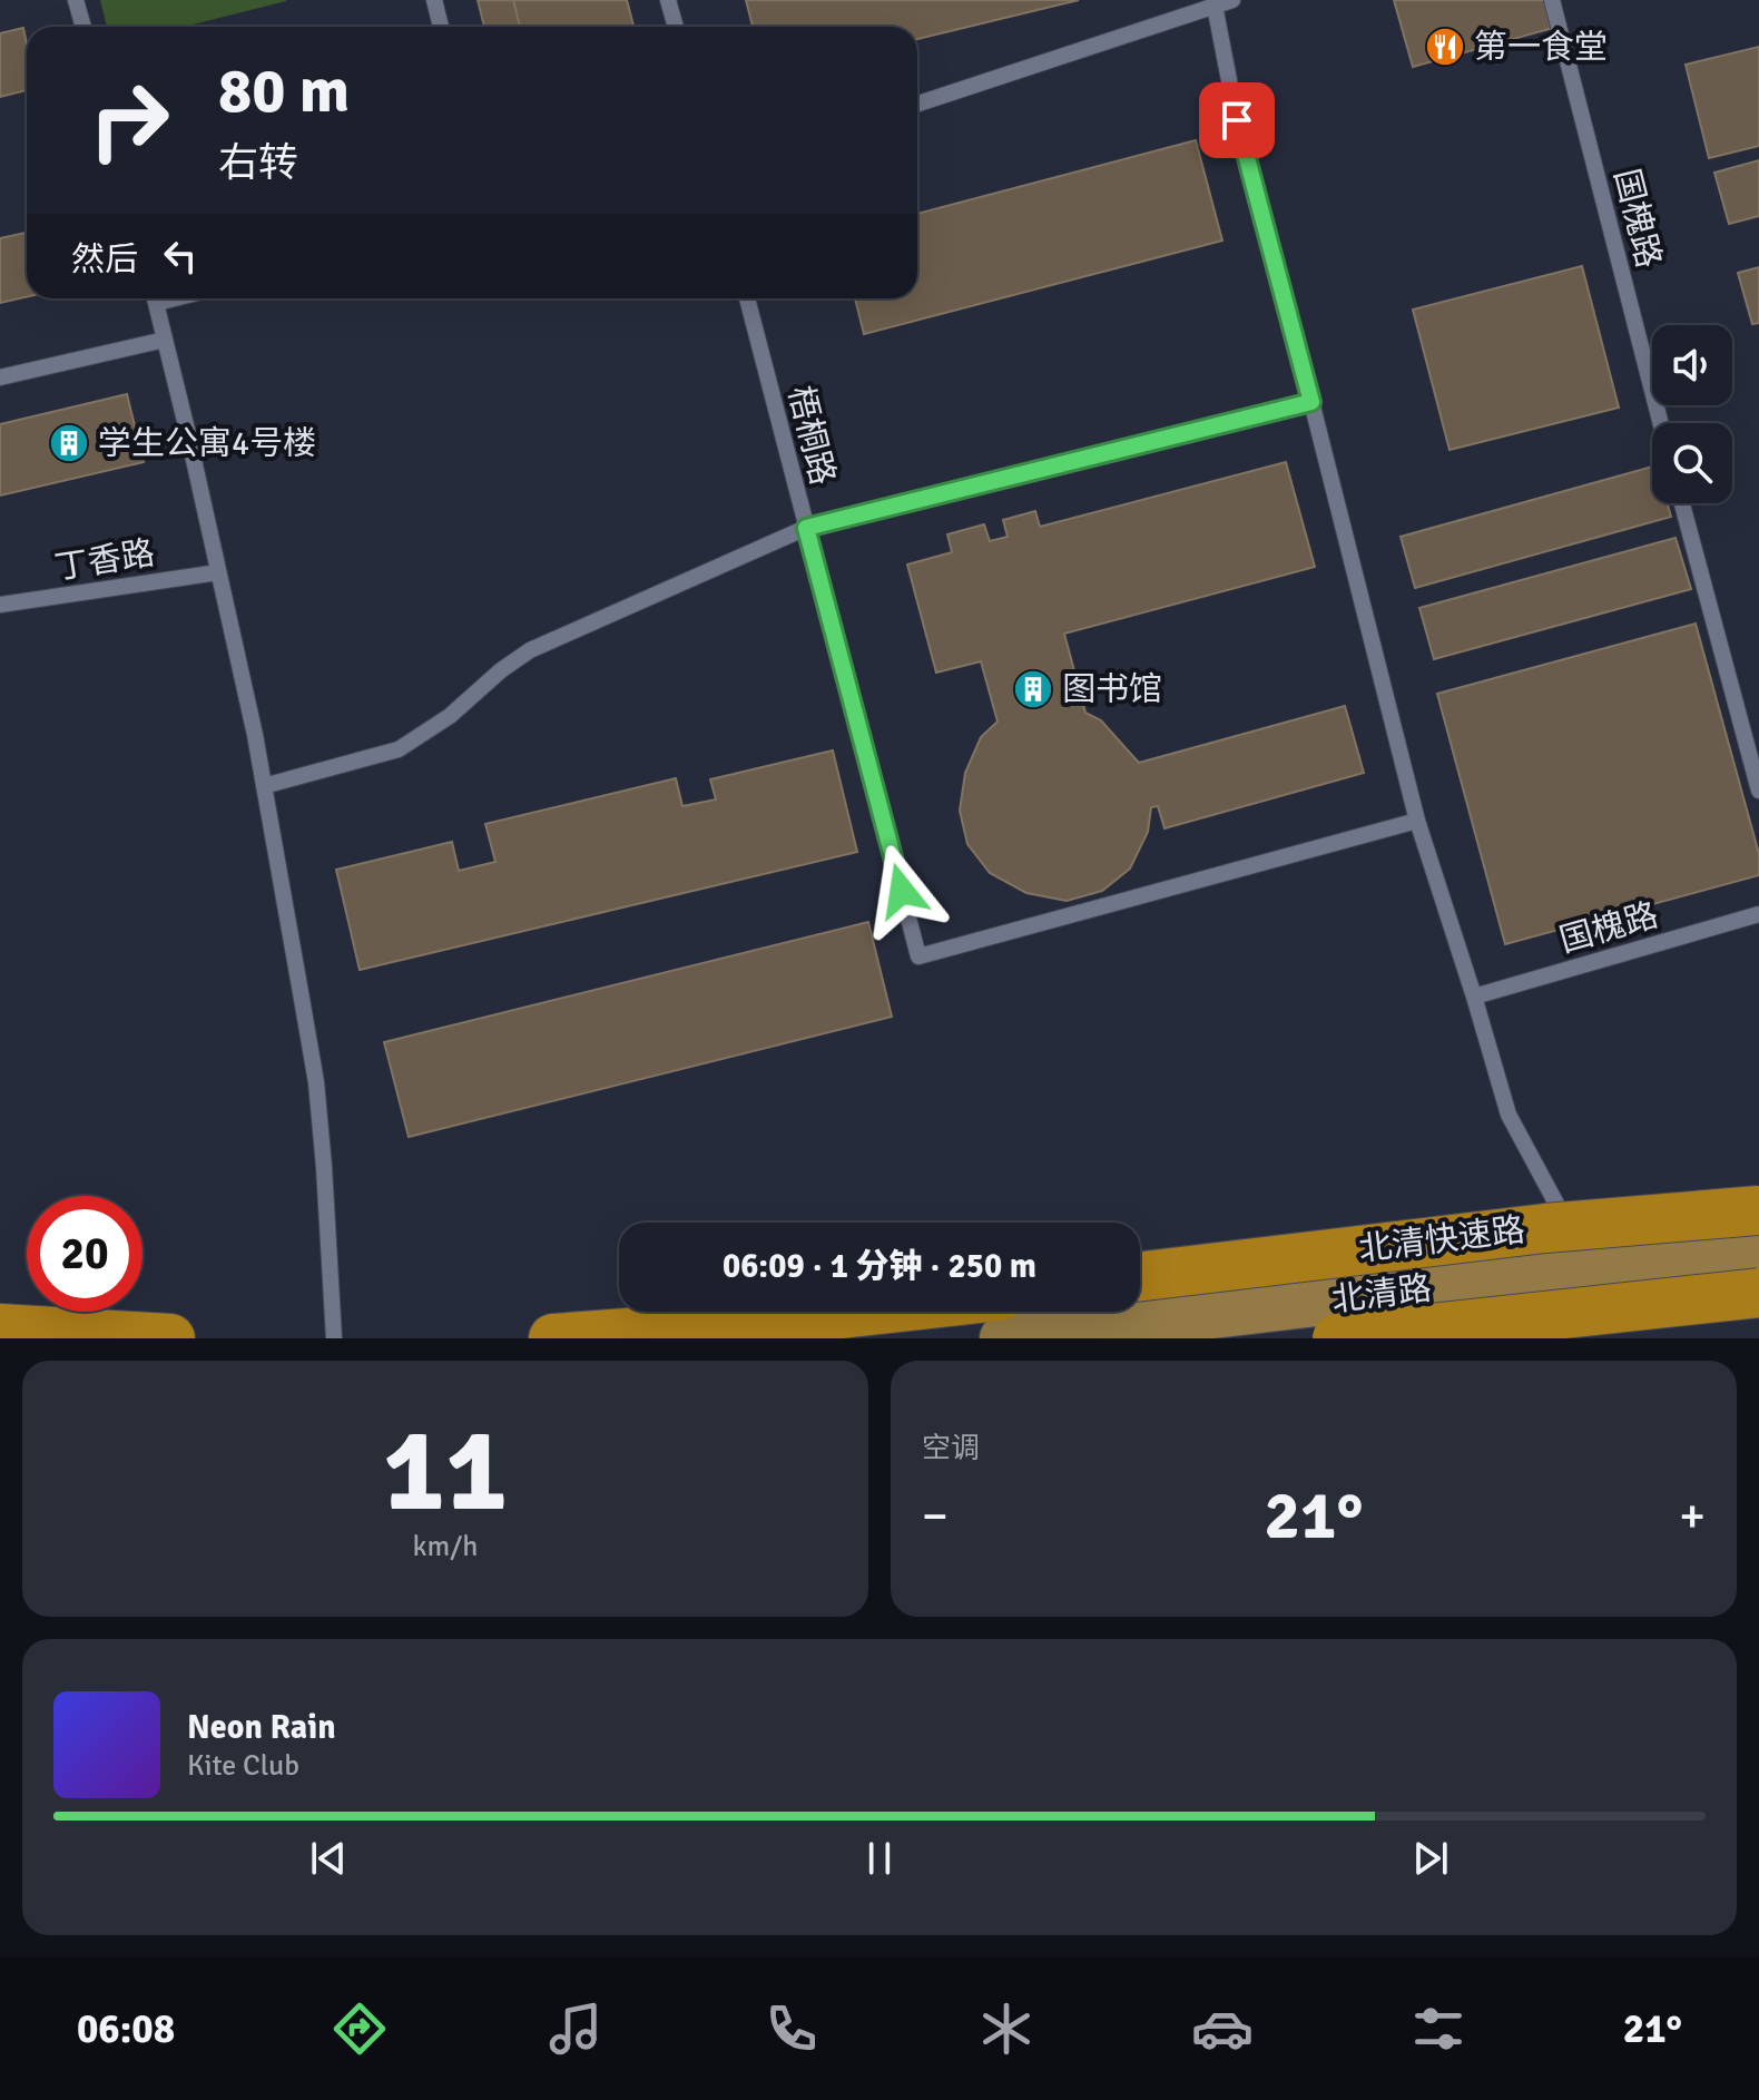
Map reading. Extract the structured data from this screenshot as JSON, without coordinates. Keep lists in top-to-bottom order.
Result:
{
  "streets": {
    "highway": ["北清快速路"],
    "main road": ["北清路"],
    "lane": ["国槐路", "梧桐路", "丁香路"]
  },
  "places": {
    "restaurant": ["第一食堂"],
    "building": ["学生公寓4号楼", "图书馆"]
  },
  "page": {
    "turn": ["80 m", "右转"],
    "then": "然后",
    "limit": "20",
    "trip": "06:09 · 1 分钟 · 250 m",
    "tile": [
      ["11", "km/h"],
      "空调"
    ],
    "heat": ["−", "21°", "+"],
    "song": ["Neon Rain", "Kite Club"],
    "tabs": ["06:08", "21°"]
  }
}
